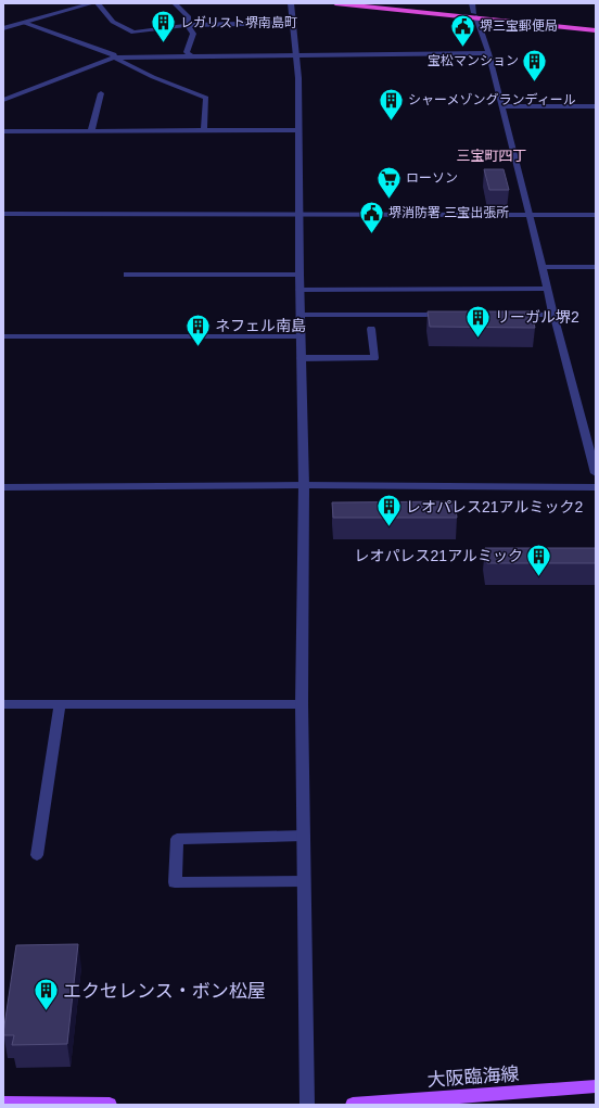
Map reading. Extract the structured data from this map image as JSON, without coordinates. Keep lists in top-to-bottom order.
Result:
{
  "streets": {
    "main road": ["大阪臨海線"]
  },
  "districts": ["三宝町四丁"],
  "places": {
    "building": [
      "レガリスト堺南島町",
      "宝松マンション",
      "シャーメゾングランディール",
      "リーガル堺2",
      "ネフェル南島",
      "レオパレス21アルミック2",
      "レオパレス21アルミック",
      "エクセレンス・ボン松屋"
    ],
    "public building": ["堺三宝郵便局", "堺消防署 三宝出張所"],
    "supermarket": ["ローソン"]
  }
}
